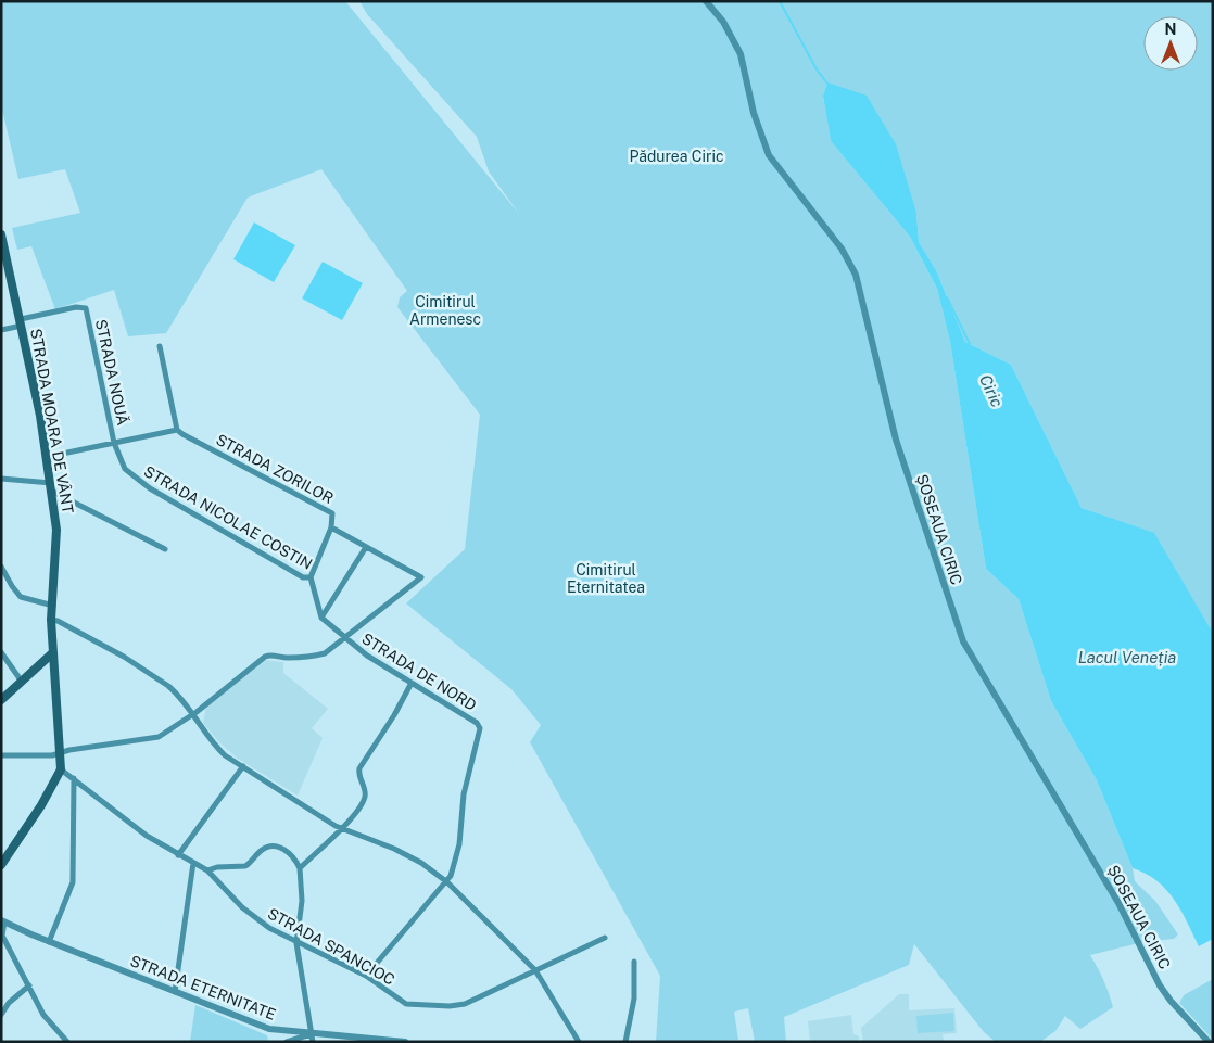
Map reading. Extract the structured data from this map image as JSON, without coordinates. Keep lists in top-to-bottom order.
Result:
{
  "streets": {
    "main road": ["STRADA MOARA DE VÂNT"],
    "street": [
      "STRADA NOUĂ",
      "STRADA ZORILOR",
      "STRADA NICOLAE COSTIN",
      "ȘOSEAUA CIRIC",
      "STRADA DE NORD",
      "STRADA SPANCIOC",
      "STRADA ETERNITATE"
    ]
  },
  "crossings": [
    ["STRADA NOUĂ", "STRADA MOARA DE VÂNT"],
    ["STRADA NOUĂ", "STRADA ZORILOR"],
    ["STRADA NOUĂ", "STRADA NICOLAE COSTIN"],
    ["STRADA MOARA DE VÂNT", "STRADA SPANCIOC"],
    ["STRADA ZORILOR", "STRADA DE NORD"],
    ["STRADA NICOLAE COSTIN", "STRADA DE NORD"]
  ],
  "water": ["Ciric", "Lacul Veneția"],
  "parks": ["Pădurea Ciric", "Cimitirul Armenesc", "Cimitirul Eternitatea"],
  "north": "top"
}
